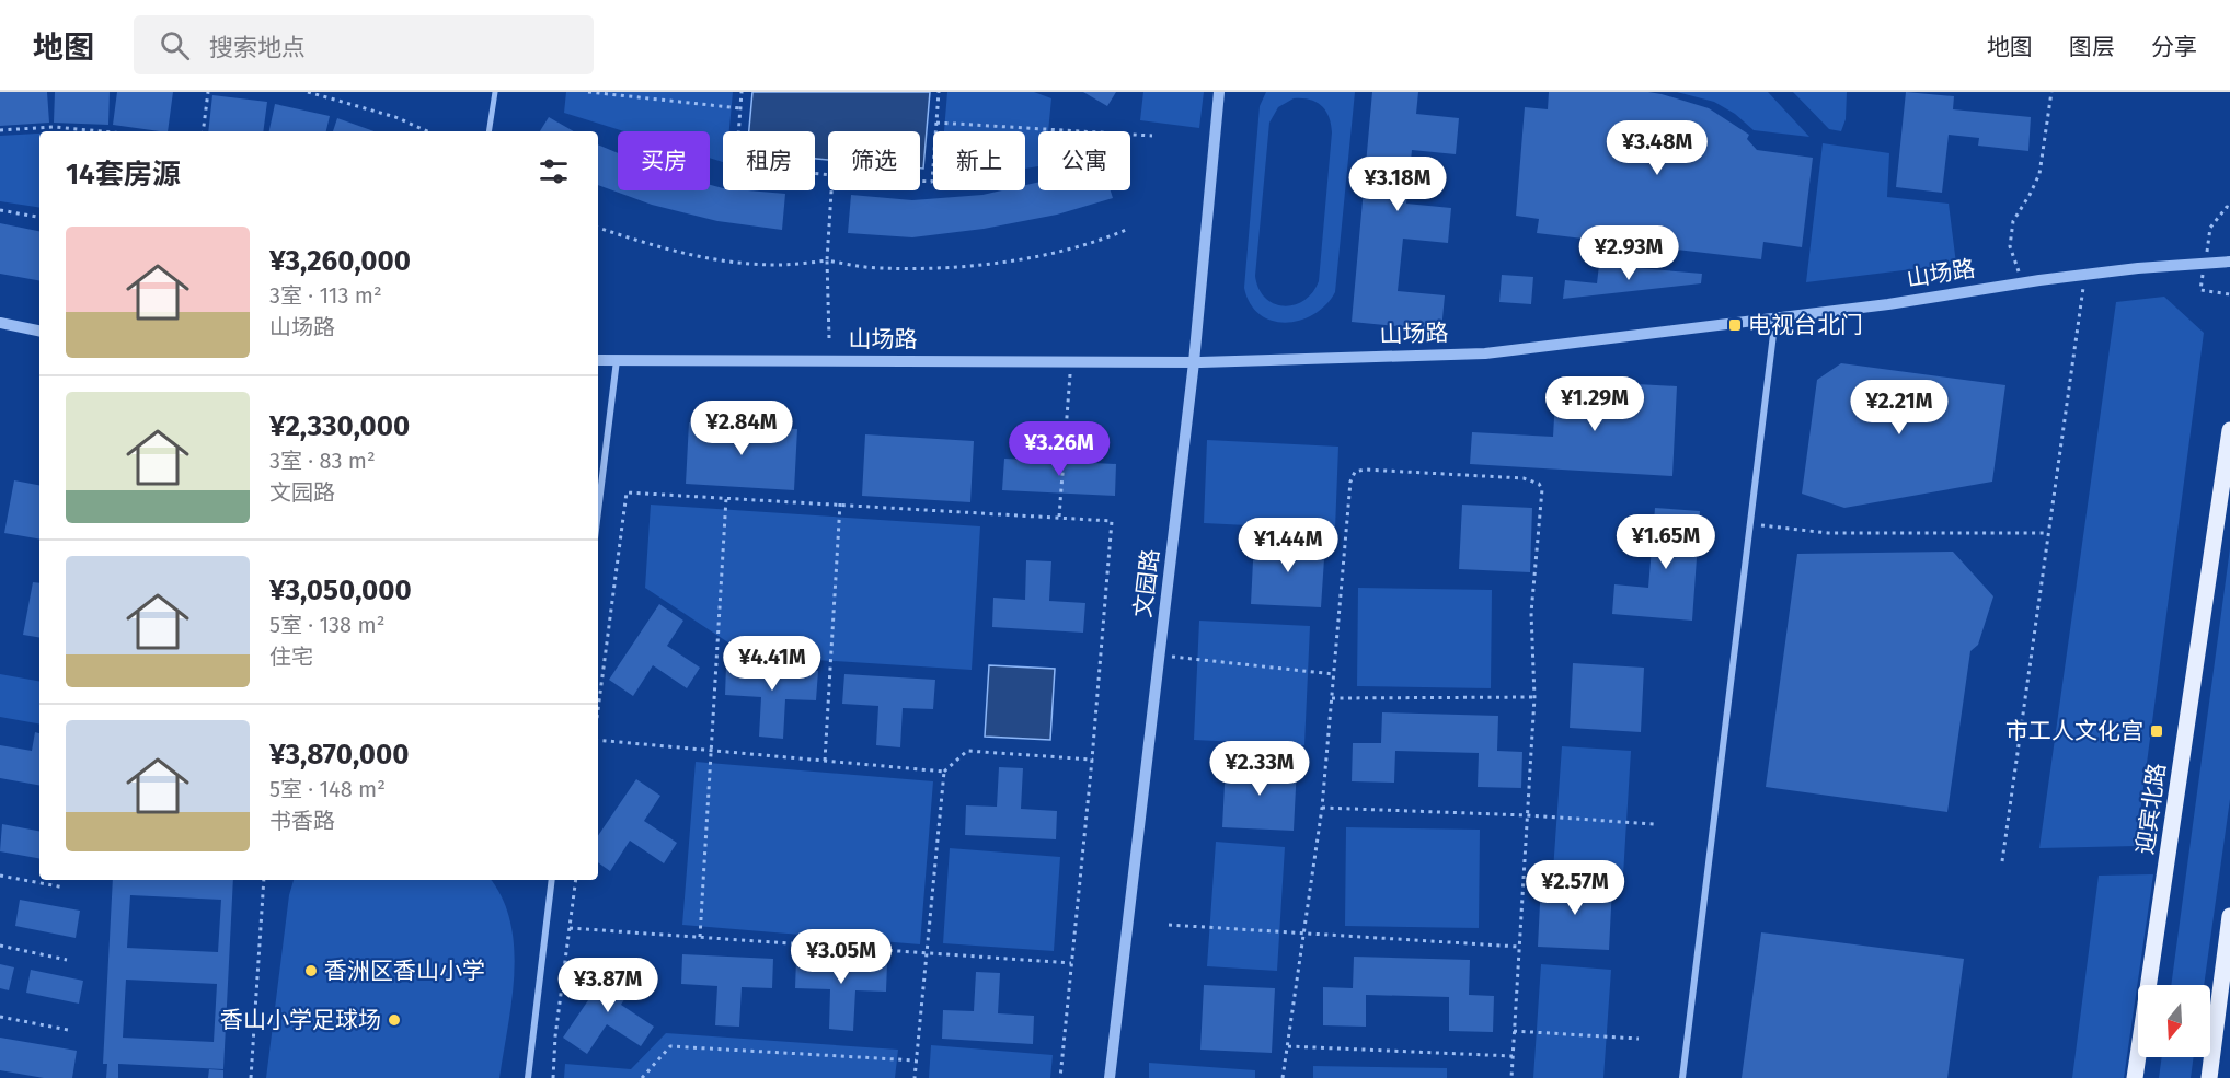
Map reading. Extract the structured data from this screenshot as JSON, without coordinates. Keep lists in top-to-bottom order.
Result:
{
  "streets": {
    "main road": ["迎宾北路"],
    "street": ["山场路", "文园路"]
  },
  "crossings": [
    ["山场路", "文园路"]
  ],
  "places": {
    "transit": ["电视台北门", "市工人文化宫"],
    "other": ["香洲区香山小学", "香山小学足球场"]
  },
  "north": "bottom",
  "page": {
    "header": "地图",
    "search": "搜索地点",
    "nav": ["地图", "图层", "分享"],
    "price": [
      "¥3.48M",
      "¥3.18M",
      "¥2.93M",
      "¥1.29M",
      "¥2.21M",
      "¥2.84M",
      "¥3.26M",
      "¥1.65M",
      "¥1.44M",
      "¥4.41M",
      "¥2.33M",
      "¥2.57M",
      "¥3.05M",
      "¥3.87M"
    ],
    "chip": [
      "买房",
      "租房",
      "筛选",
      "新上",
      "公寓"
    ],
    "heading": "14套房源",
    "list": [
      {
        "name": "¥3,260,000",
        "note": "3室 · 113 m² · 山场路"
      },
      {
        "name": "¥2,330,000",
        "note": "3室 · 83 m² · 文园路"
      },
      {
        "name": "¥3,050,000",
        "note": "5室 · 138 m² · 住宅"
      },
      {
        "name": "¥3,870,000",
        "note": "5室 · 148 m² · 书香路"
      }
    ]
  }
}
